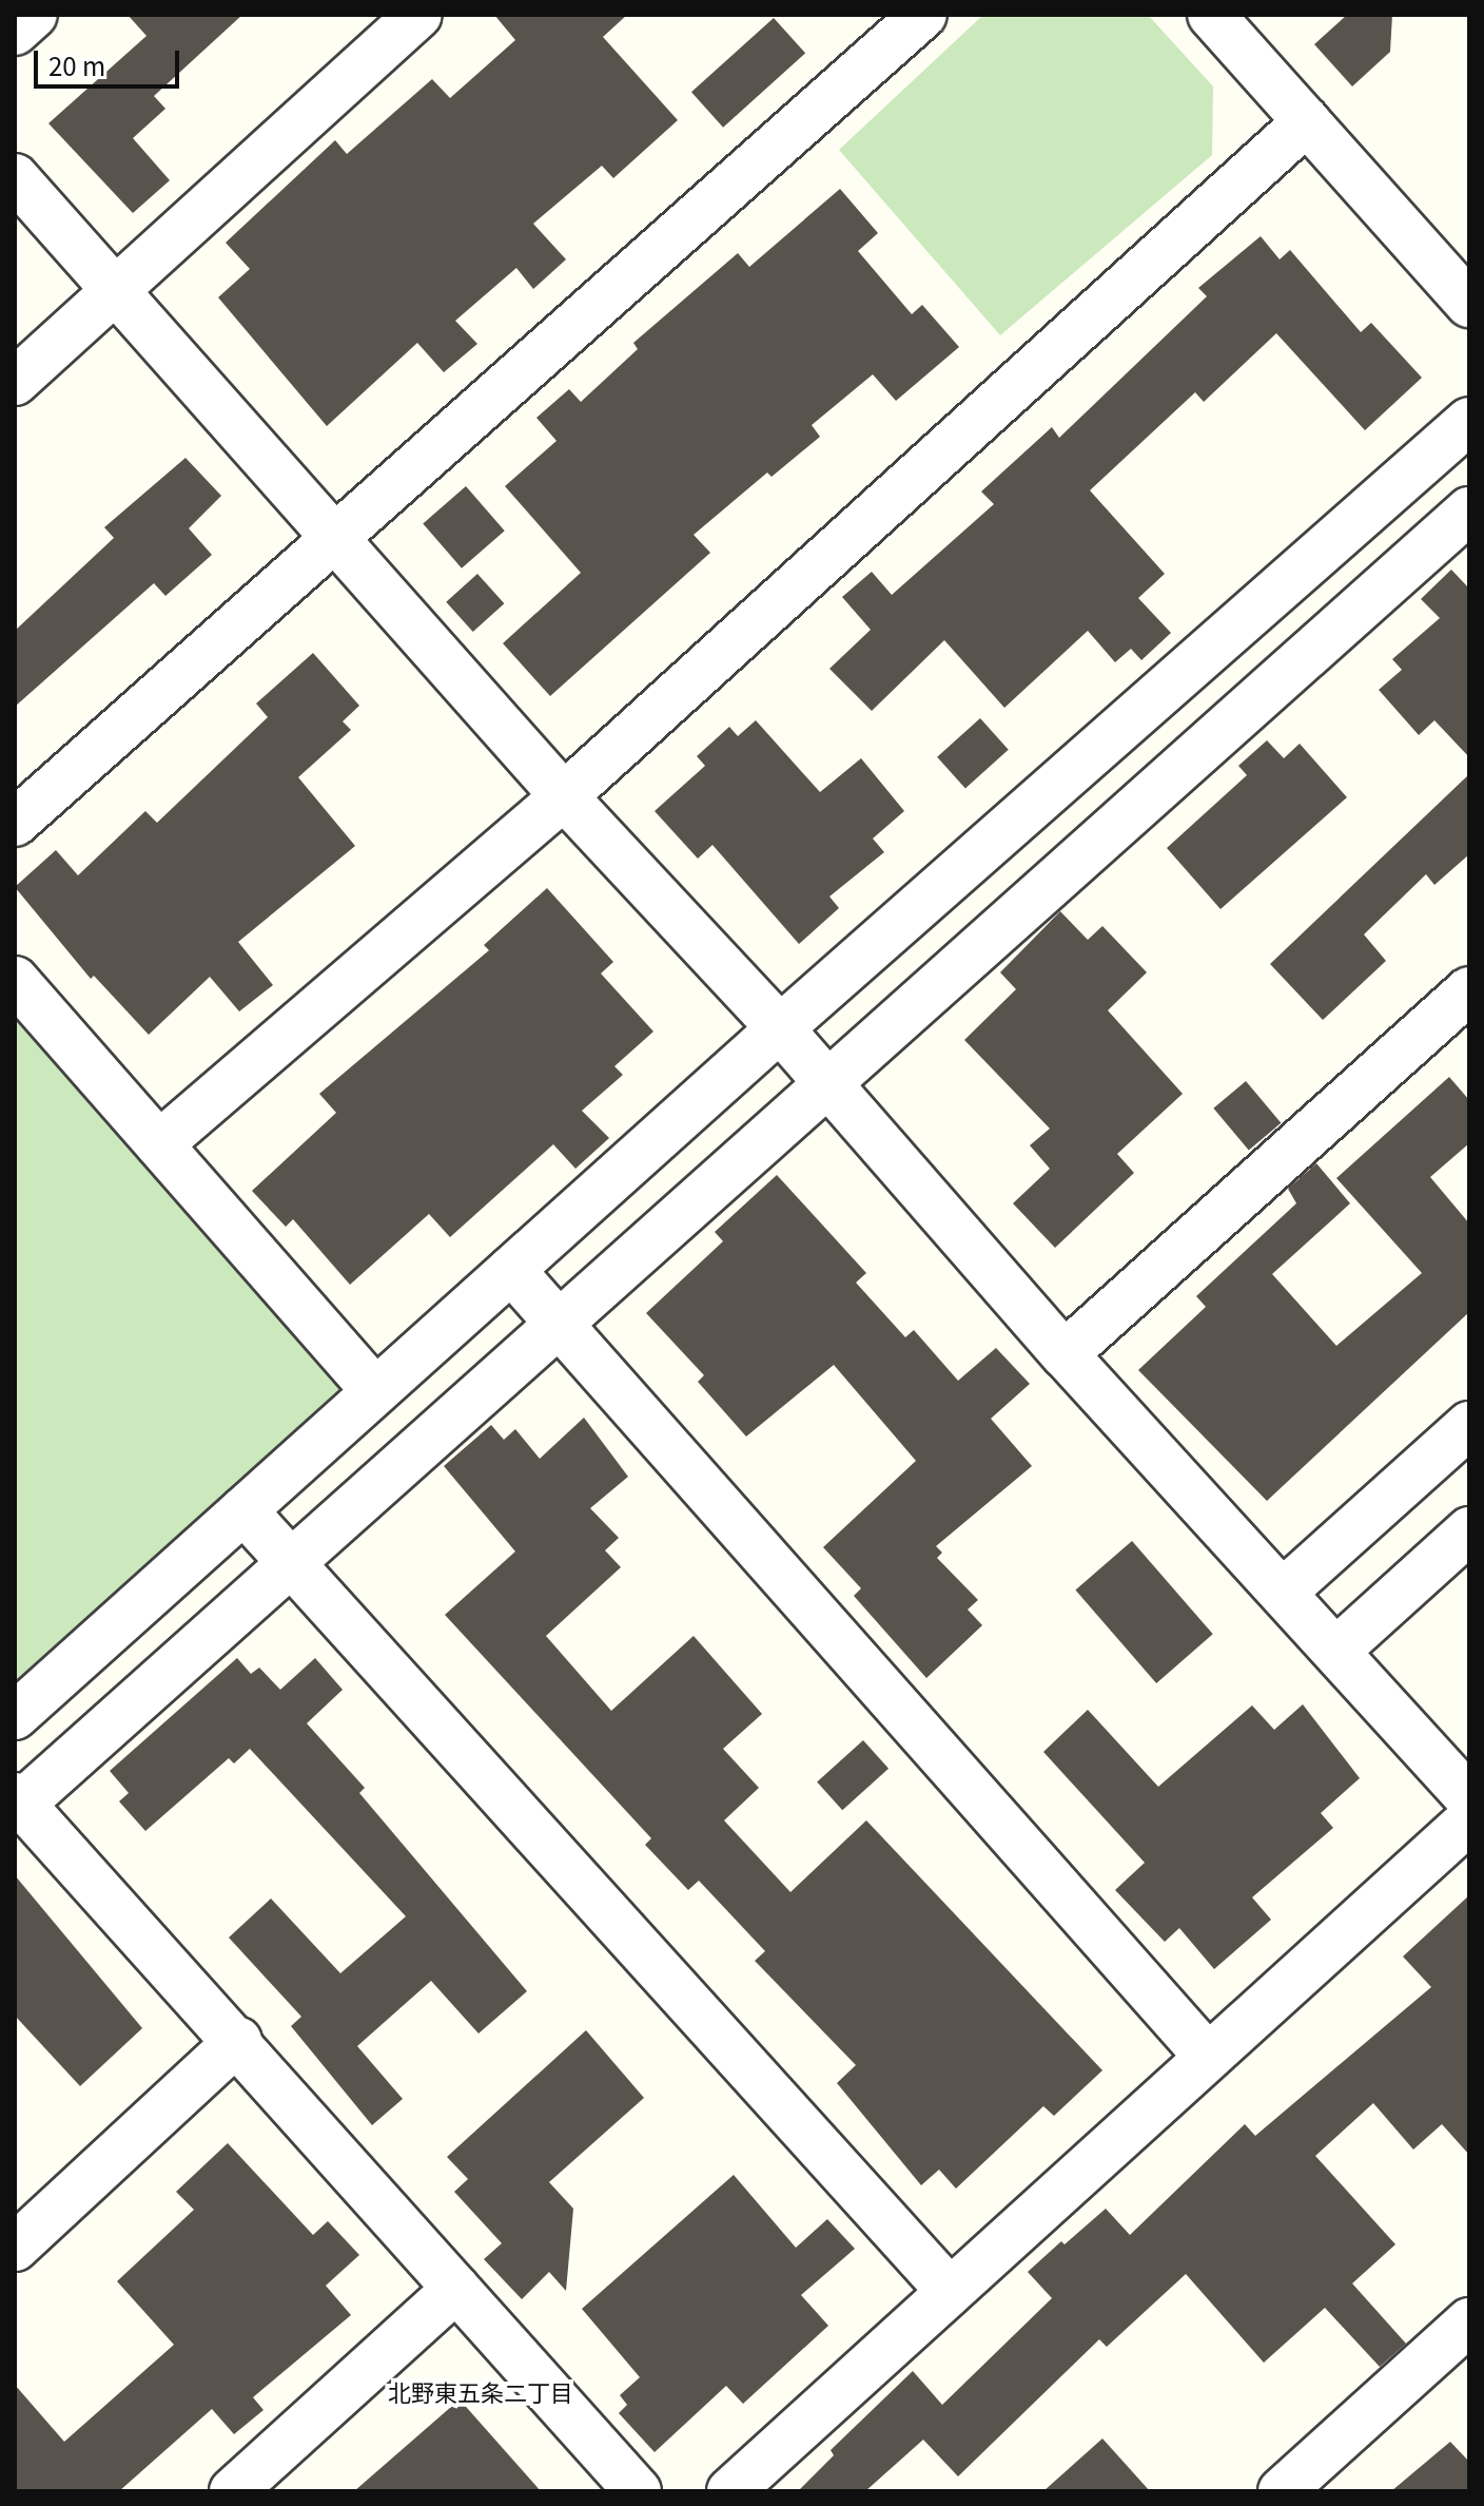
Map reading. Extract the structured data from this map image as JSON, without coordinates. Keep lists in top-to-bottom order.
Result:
{
  "districts": ["北野東五条二丁目"],
  "scale_bar": "20 m"
}
